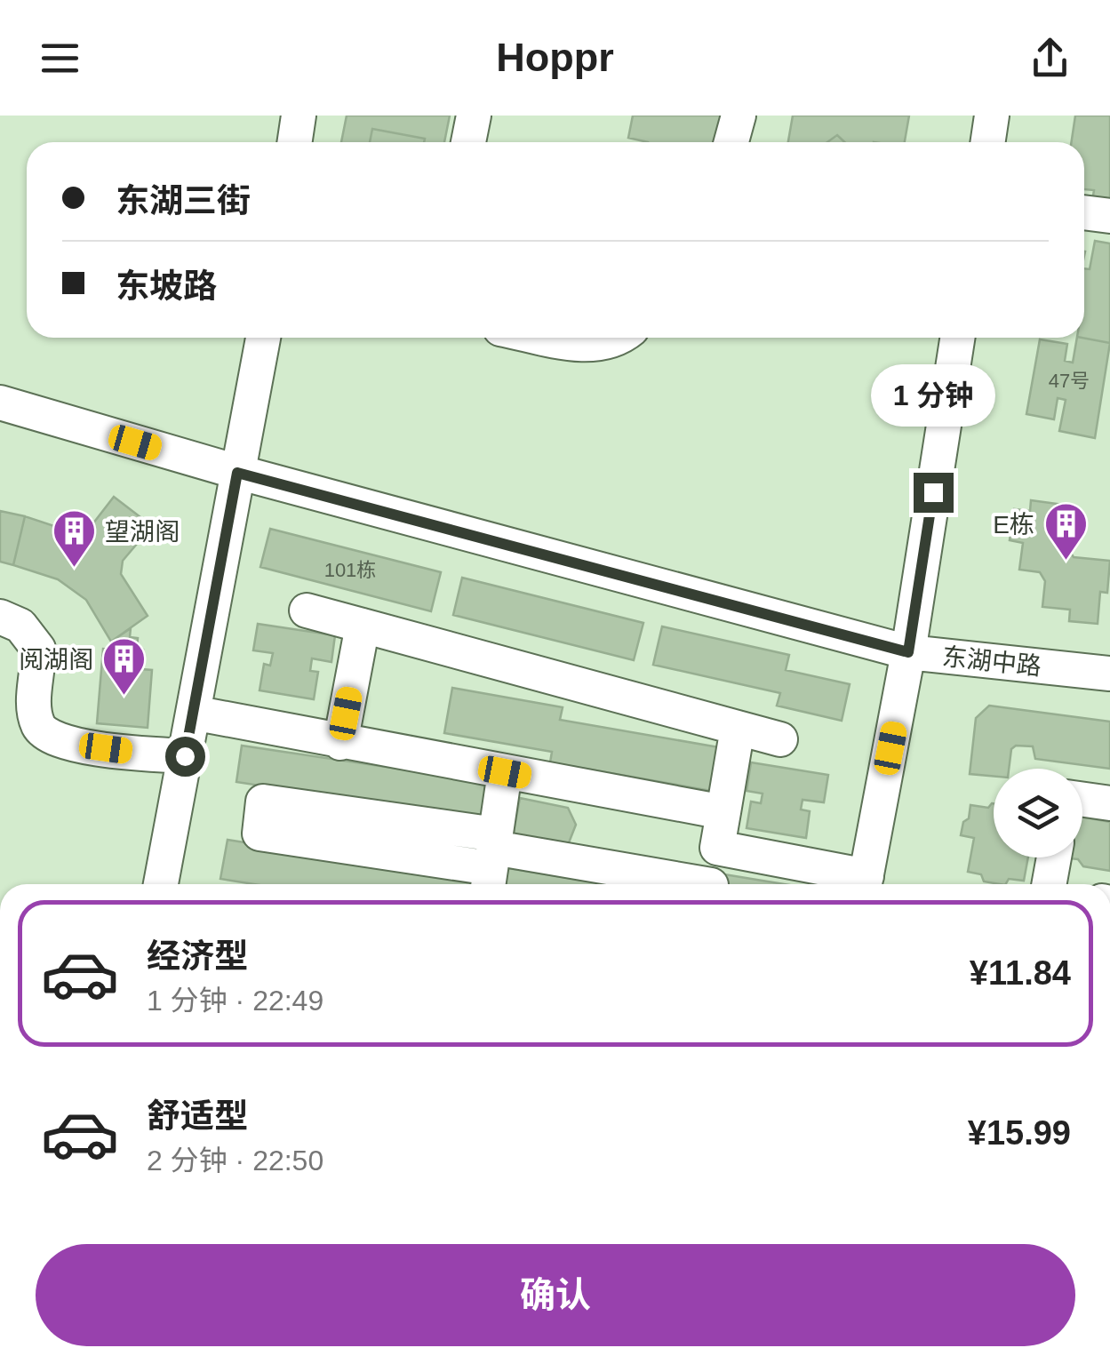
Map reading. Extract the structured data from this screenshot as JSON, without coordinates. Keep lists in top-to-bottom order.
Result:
{
  "streets": {
    "street": ["东湖中路"]
  },
  "places": {
    "building": ["E栋", "望湖阁", "阅湖阁"]
  },
  "house_numbers": ["47号", "101栋"],
  "page": {
    "header": "Hoppr",
    "banner": ["东湖三街", "东坡路"],
    "bubble": "1 分钟",
    "list": [
      {
        "name": "经济型",
        "note": "1 分钟 · 22:49",
        "value": "¥11.84"
      },
      {
        "name": "舒适型",
        "note": "2 分钟 · 22:50",
        "value": "¥15.99"
      }
    ],
    "buttons": "确认"
  }
}
